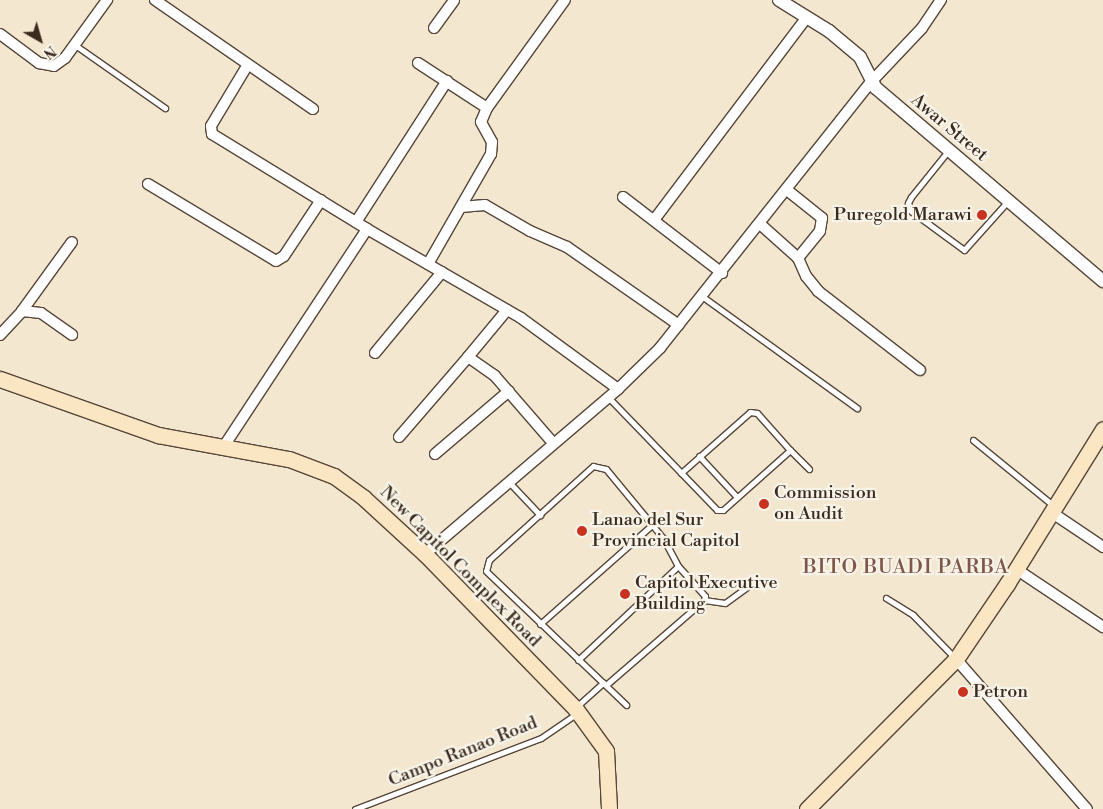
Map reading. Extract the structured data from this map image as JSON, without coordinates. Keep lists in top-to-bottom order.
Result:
{
  "streets": {
    "main road": ["New Capitol Complex Road"],
    "street": ["Awar Street"],
    "lane": ["Campo Ranao Road"]
  },
  "crossings": [
    ["New Capitol Complex Road", "Campo Ranao Road"]
  ],
  "districts": ["BITO BUADI PARBA"],
  "places": [
    "Puregold Marawi",
    "Commission on Audit",
    "Lanao del Sur Provincial Capitol",
    "Capitol Executive Building",
    "Petron"
  ],
  "north": "bottom right"
}
